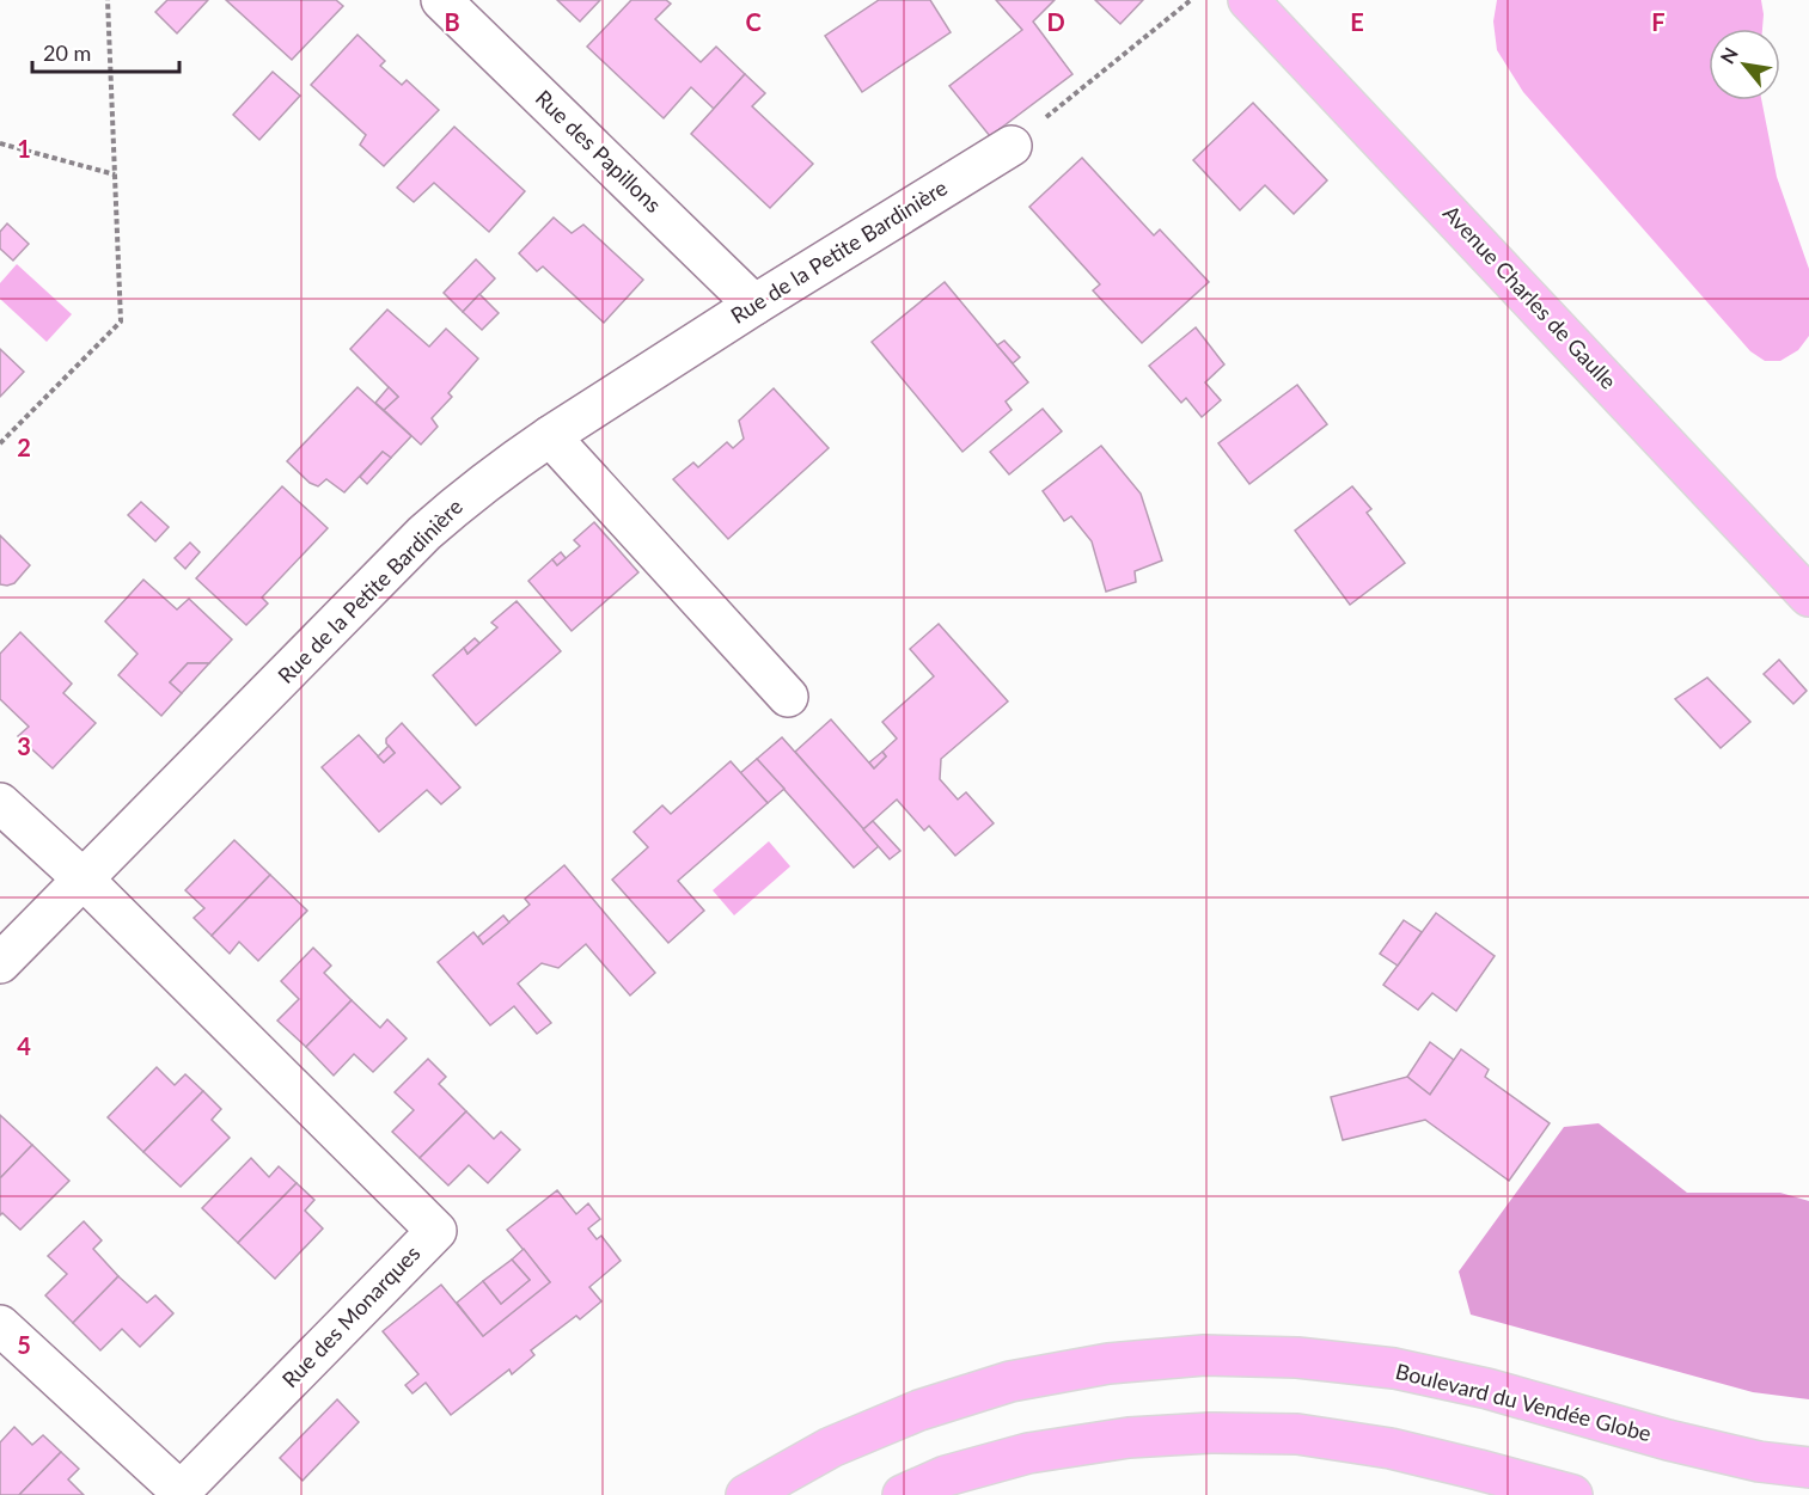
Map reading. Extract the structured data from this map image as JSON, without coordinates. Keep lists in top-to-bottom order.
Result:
{
  "streets": {
    "main road": ["Avenue Charles de Gaulle", "Boulevard du Vendée Globe"],
    "street": ["Rue des Papillons", "Rue de la Petite Bardinière", "Rue des Monarques"]
  },
  "crossings": [
    ["Rue des Papillons", "Rue de la Petite Bardinière"],
    ["Rue de la Petite Bardinière", "Rue des Monarques"]
  ],
  "scale_bar": "20 m",
  "north": "top left",
  "grid": {
    "columns": [
      "B",
      "C",
      "D",
      "E",
      "F"
    ],
    "rows": [
      "1",
      "2",
      "3",
      "4",
      "5"
    ]
  }
}
